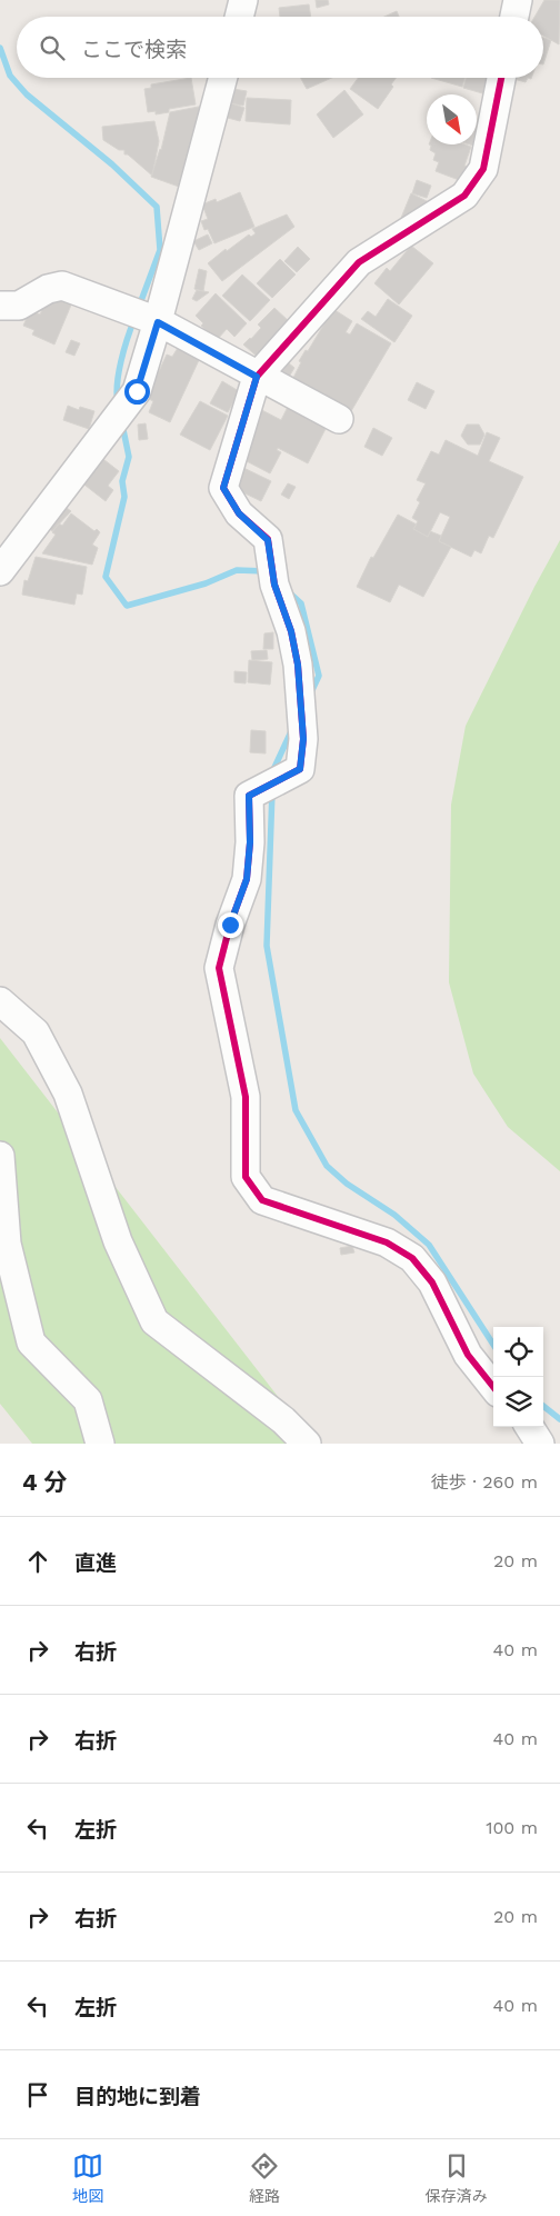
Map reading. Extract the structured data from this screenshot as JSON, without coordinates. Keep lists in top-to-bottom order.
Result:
{
  "north": "bottom right",
  "page": {
    "search": "ここで検索",
    "heading": ["4 分", "徒歩 · 260 m"],
    "list": [
      ["直進", "20 m"],
      ["右折", "40 m"],
      ["右折", "40 m"],
      ["左折", "100 m"],
      ["右折", "20 m"],
      ["左折", "40 m"],
      "目的地に到着"
    ],
    "nav": ["地図", "経路", "保存済み"]
  }
}
